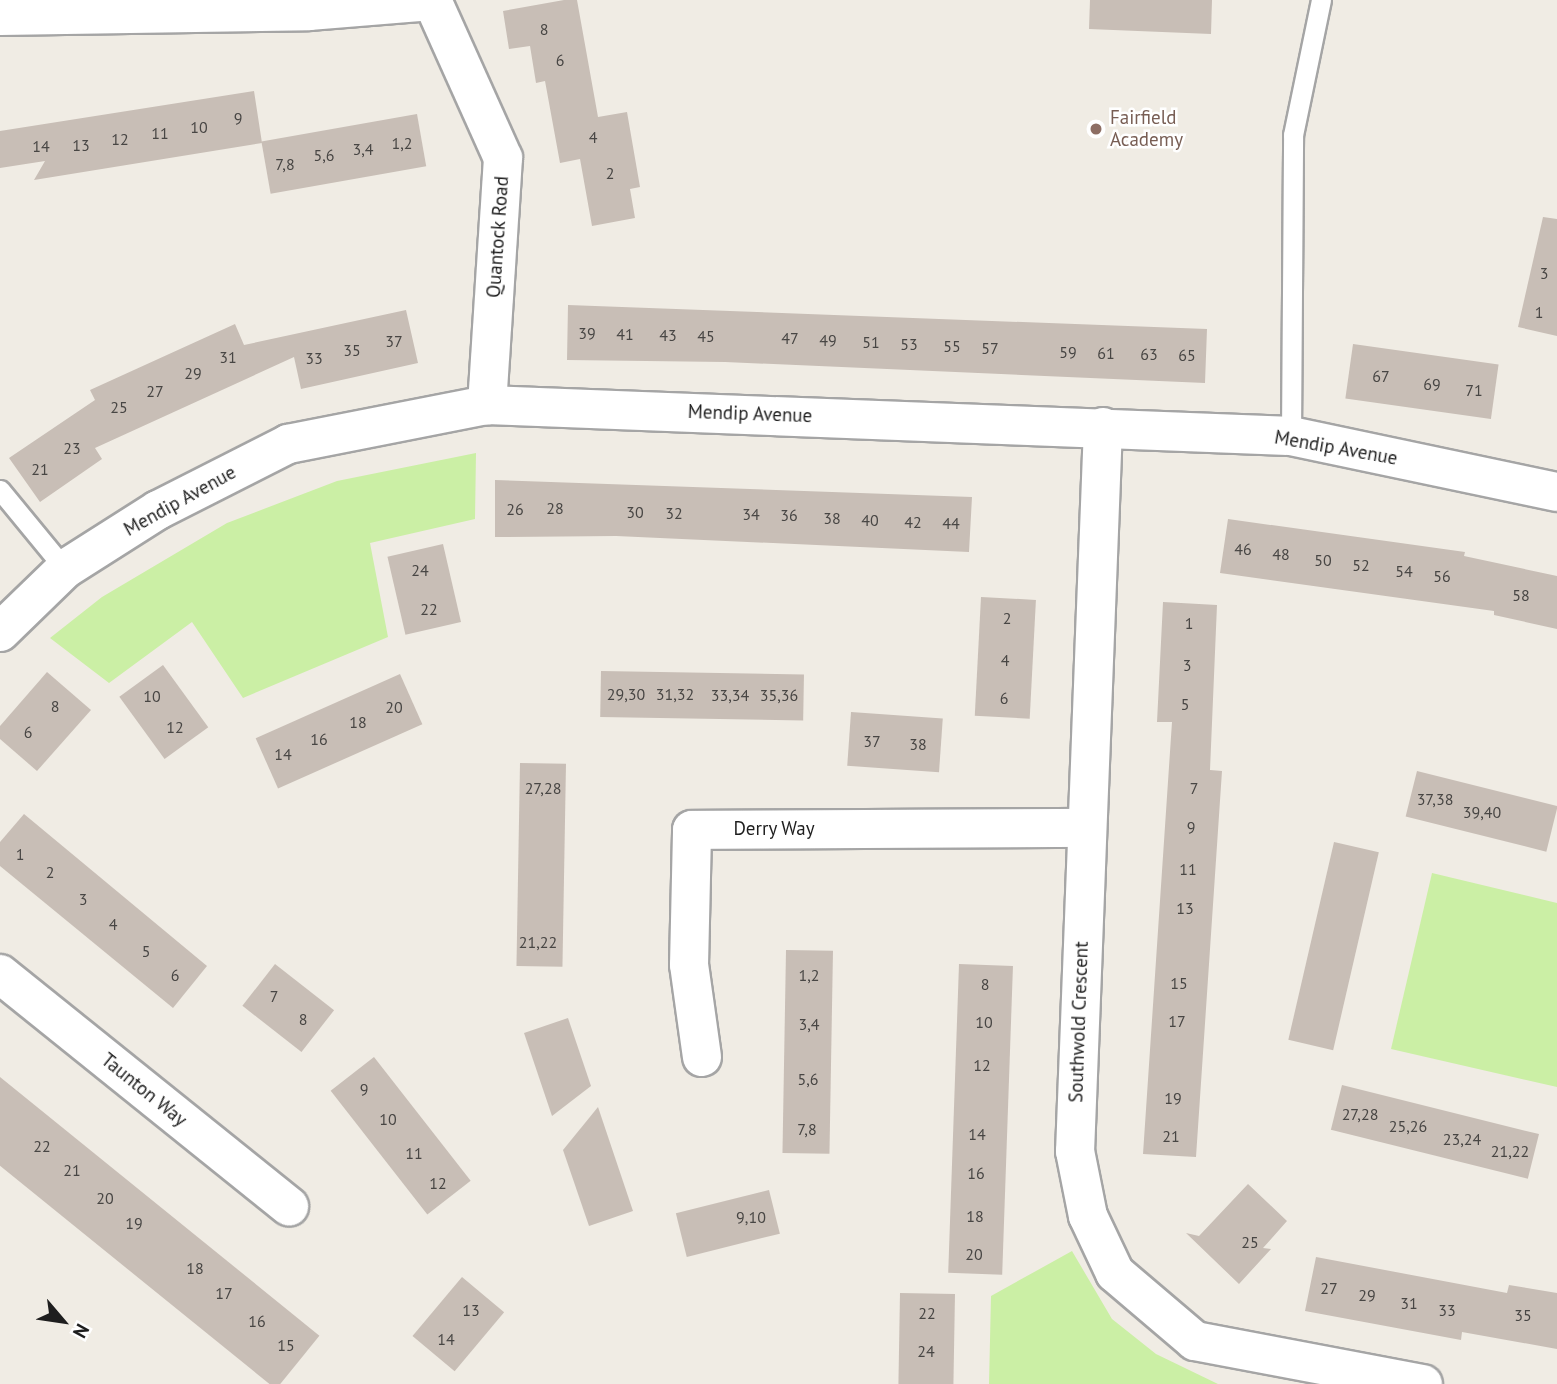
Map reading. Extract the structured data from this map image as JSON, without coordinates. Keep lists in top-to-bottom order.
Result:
{
  "streets": {
    "street": [
      "Quantock Road",
      "Mendip Avenue",
      "Derry Way",
      "Southwold Crescent",
      "Taunton Way"
    ]
  },
  "crossings": [
    ["Quantock Road", "Mendip Avenue"],
    ["Mendip Avenue", "Southwold Crescent"],
    ["Derry Way", "Southwold Crescent"]
  ],
  "places": ["Fairfield Academy"],
  "house_numbers": [
    "8",
    "6",
    "9",
    "10",
    "11",
    "4",
    "12",
    "1,2",
    "13",
    "14",
    "3,4",
    "5,6",
    "7,8",
    "2",
    "3",
    "1",
    "39",
    "41",
    "43",
    "45",
    "47",
    "49",
    "37",
    "51",
    "53",
    "55",
    "57",
    "35",
    "59",
    "61",
    "63",
    "65",
    "31",
    "33",
    "29",
    "67",
    "69",
    "71",
    "27",
    "25",
    "23",
    "21",
    "28",
    "26",
    "30",
    "32",
    "34",
    "36",
    "38",
    "40",
    "42",
    "44",
    "46",
    "48",
    "50",
    "52",
    "24",
    "54",
    "56",
    "58",
    "22",
    "2",
    "1",
    "4",
    "3",
    "29,30",
    "31,32",
    "33,34",
    "35,36",
    "10",
    "6",
    "5",
    "8",
    "20",
    "18",
    "12",
    "6",
    "16",
    "37",
    "38",
    "14",
    "27,28",
    "7",
    "37,38",
    "39,40",
    "9",
    "1",
    "11",
    "2",
    "3",
    "13",
    "4",
    "21,22",
    "5",
    "6",
    "1,2",
    "15",
    "8",
    "7",
    "8",
    "17",
    "10",
    "3,4",
    "12",
    "5,6",
    "9",
    "19",
    "27,28",
    "10",
    "25,26",
    "7,8",
    "14",
    "21",
    "23,24",
    "22",
    "21,22",
    "11",
    "21",
    "16",
    "12",
    "20",
    "18",
    "9,10",
    "19",
    "25",
    "20",
    "18",
    "27",
    "17",
    "29",
    "31",
    "13",
    "33",
    "22",
    "35",
    "16",
    "14",
    "15",
    "24"
  ],
  "north": "bottom right"
}
